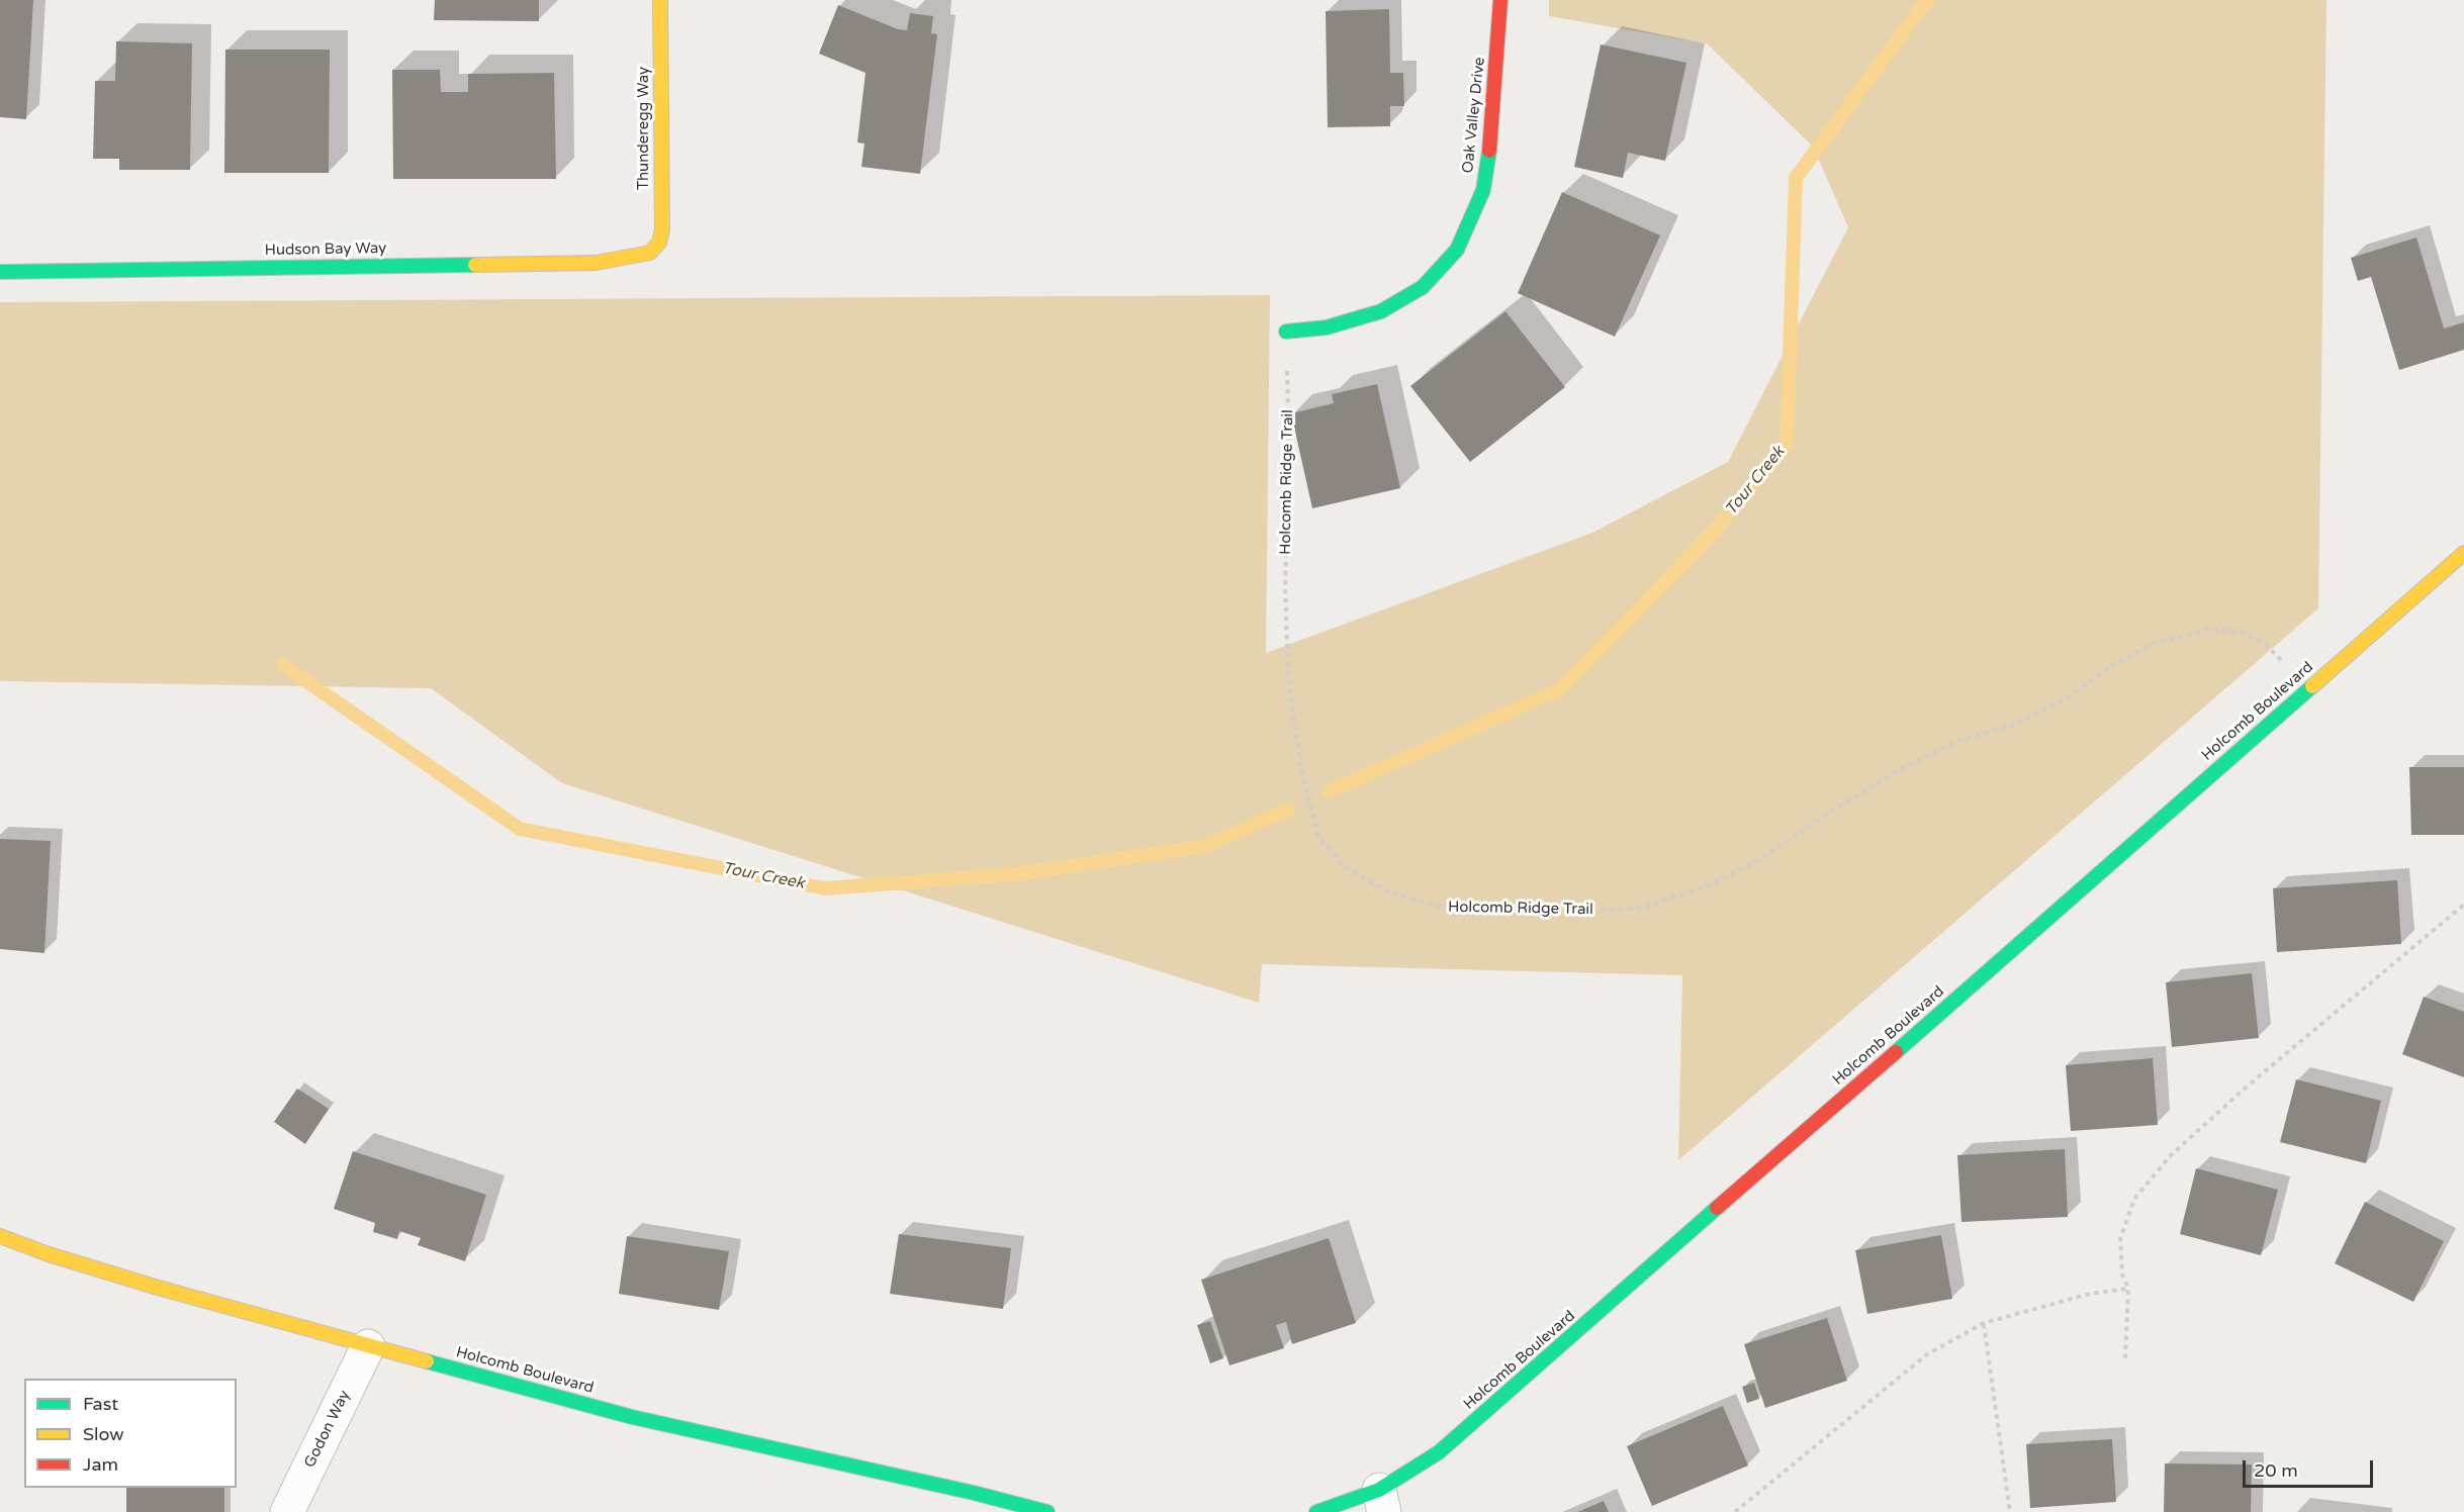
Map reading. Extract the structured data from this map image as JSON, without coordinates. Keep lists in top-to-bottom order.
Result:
{
  "streets": {
    "street": [
      "Oak Valley Drive",
      "Thunderegg Way",
      "Hudson Bay Way",
      "Holcomb Boulevard",
      "Godon Way"
    ],
    "path": ["Holcomb Ridge Trail"]
  },
  "crossings": [
    ["Oak Valley Drive", "Holcomb Ridge Trail"],
    ["Thunderegg Way", "Hudson Bay Way"],
    ["Holcomb Ridge Trail", "Holcomb Boulevard"],
    ["Holcomb Boulevard", "Godon Way"]
  ],
  "water": ["Tour Creek"],
  "legend": ["Fast", "Slow", "Jam"],
  "scale_bar": "20 m"
}
